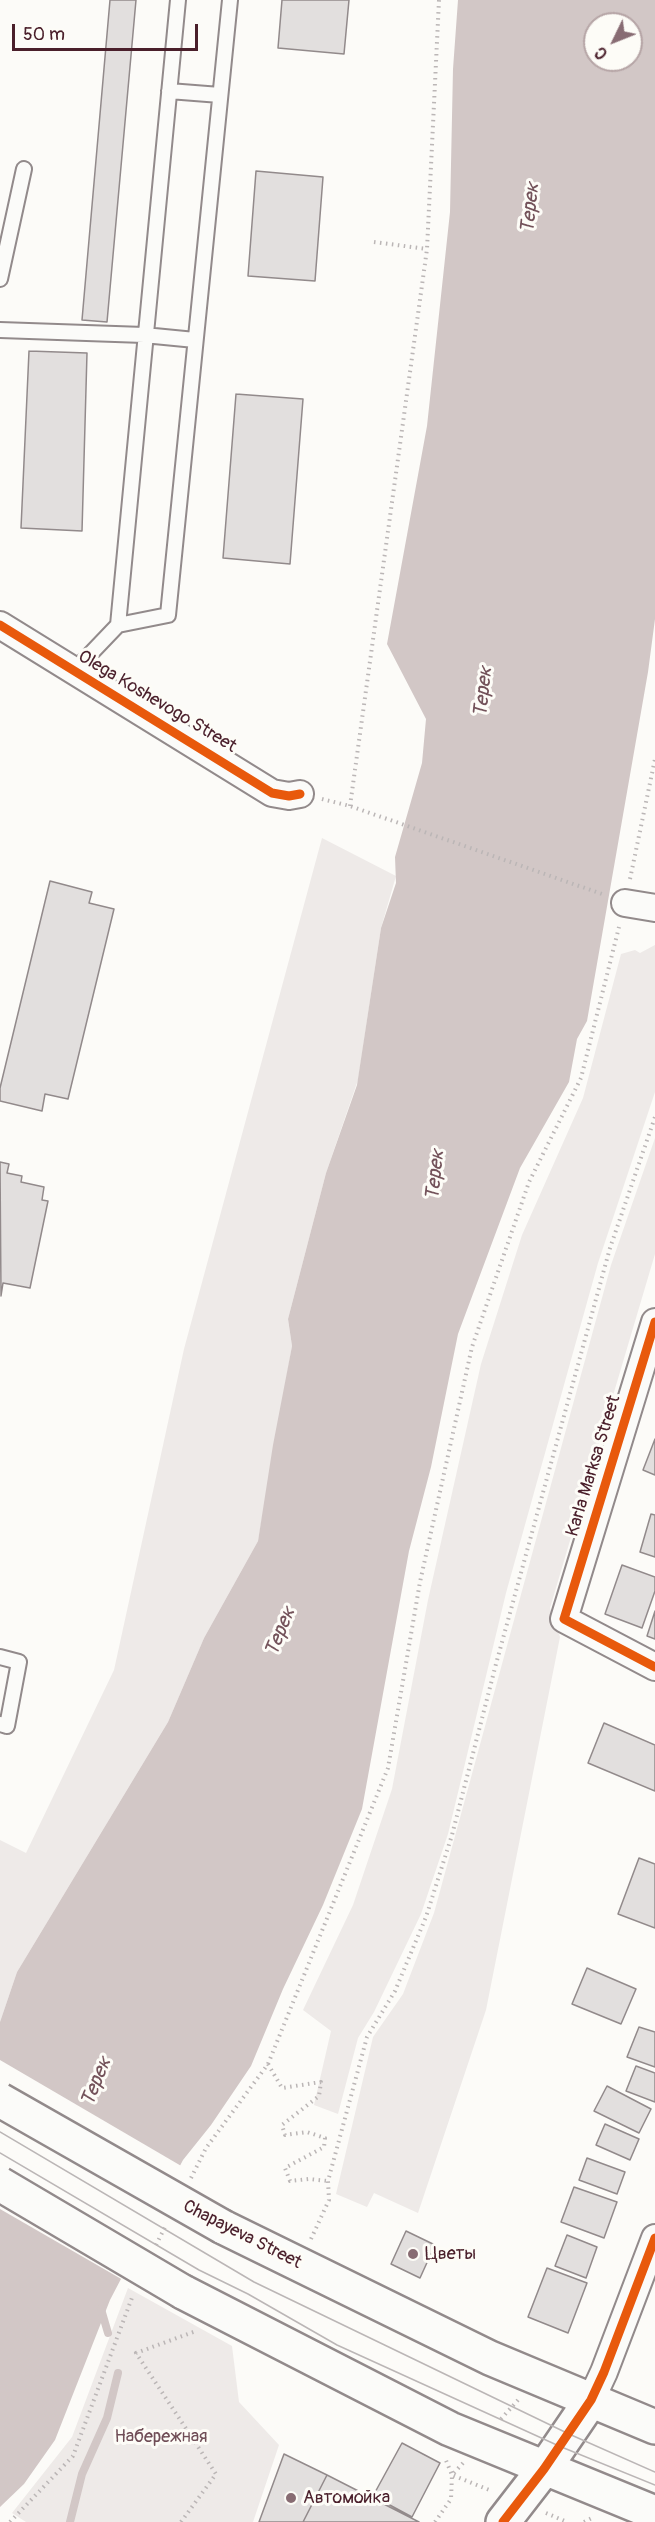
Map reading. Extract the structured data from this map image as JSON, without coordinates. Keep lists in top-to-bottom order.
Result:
{
  "streets": {
    "main road": ["Chapayeva Street"],
    "street": ["Olega Koshevogo Street", "Karla Marksa Street"]
  },
  "water": ["Терек"],
  "parks": ["Набережная"],
  "places": ["Цветы", "Автомойка"],
  "scale_bar": "50 m",
  "north": "bottom left"
}
